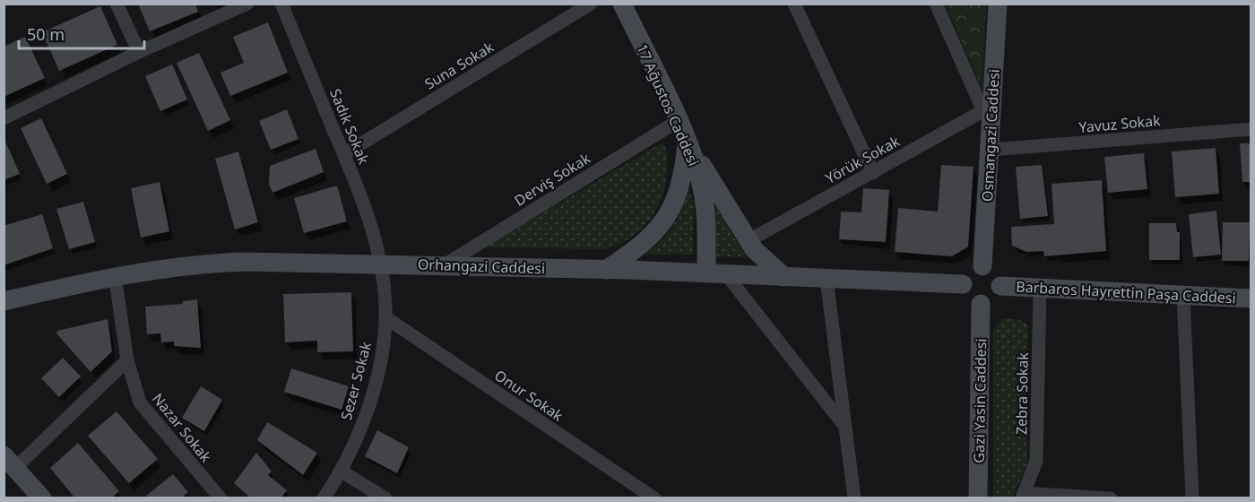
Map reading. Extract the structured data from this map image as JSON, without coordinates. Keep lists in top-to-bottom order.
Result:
{
  "streets": {
    "street": [
      "Suna Sokak",
      "17 Ağustos Caddesi",
      "Yavuz Sokak",
      "Sadık Sokak",
      "Osmangazi Caddesi",
      "Yörük Sokak",
      "Derviş Sokak",
      "Orhangazi Caddesi",
      "Barbaros Hayrettin Paşa Caddesi",
      "Sezer Sokak",
      "Zebra Sokak",
      "Onur Sokak",
      "Gazi Yasin Caddesi",
      "Nazar Sokak"
    ]
  },
  "crossings": [
    ["Suna Sokak", "Sadık Sokak"],
    ["17 Ağustos Caddesi", "Derviş Sokak"],
    ["17 Ağustos Caddesi", "Orhangazi Caddesi"],
    ["Yavuz Sokak", "Osmangazi Caddesi"],
    ["Sadık Sokak", "Orhangazi Caddesi"],
    ["Sadık Sokak", "Sezer Sokak"],
    ["Osmangazi Caddesi", "Yörük Sokak"],
    ["Osmangazi Caddesi", "Orhangazi Caddesi"],
    ["Osmangazi Caddesi", "Barbaros Hayrettin Paşa Caddesi"],
    ["Osmangazi Caddesi", "Gazi Yasin Caddesi"],
    ["Derviş Sokak", "Orhangazi Caddesi"],
    ["Orhangazi Caddesi", "Barbaros Hayrettin Paşa Caddesi"],
    ["Orhangazi Caddesi", "Sezer Sokak"],
    ["Orhangazi Caddesi", "Gazi Yasin Caddesi"],
    ["Orhangazi Caddesi", "Nazar Sokak"],
    ["Barbaros Hayrettin Paşa Caddesi", "Zebra Sokak"],
    ["Barbaros Hayrettin Paşa Caddesi", "Gazi Yasin Caddesi"],
    ["Sezer Sokak", "Onur Sokak"]
  ],
  "scale_bar": "50 m"
}
